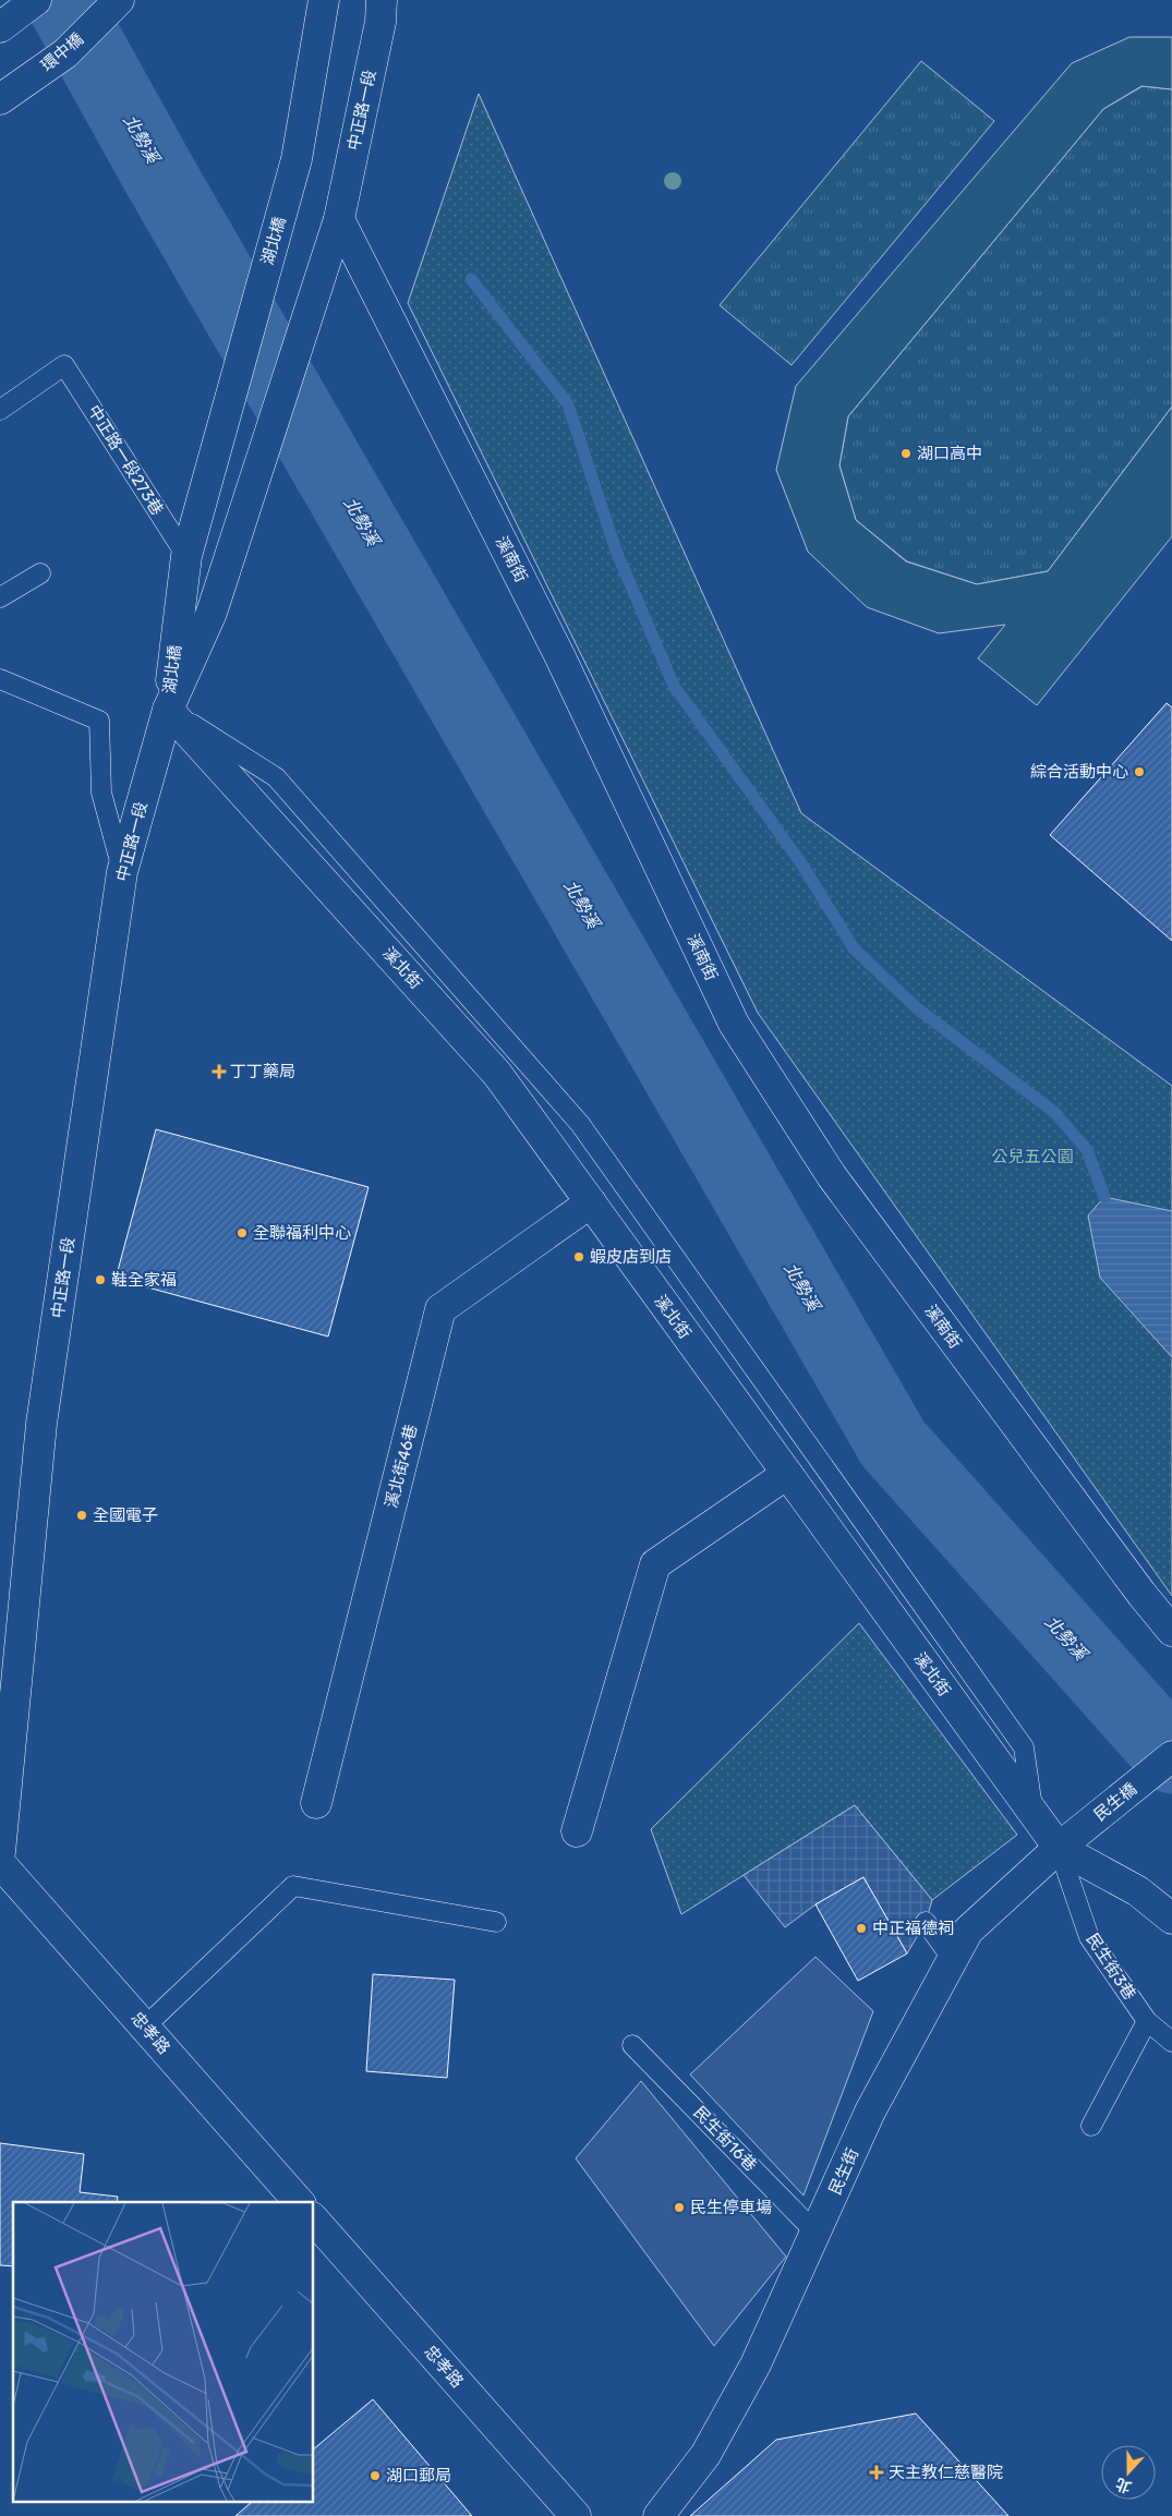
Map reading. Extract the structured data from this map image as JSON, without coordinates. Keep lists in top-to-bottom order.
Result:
{
  "streets": {
    "street": [
      "環中橋",
      "中正路一段",
      "湖北橋",
      "溪南街",
      "溪北街",
      "溪北街46巷",
      "民生橋",
      "忠孝路",
      "民生街"
    ],
    "lane": ["中正路一段273巷", "民生街3巷", "民生街16巷"]
  },
  "crossings": [
    ["中正路一段", "湖北橋"],
    ["中正路一段", "溪南街"],
    ["中正路一段", "溪北街"],
    ["湖北橋", "中正路一段273巷"],
    ["湖北橋", "溪南街"],
    ["湖北橋", "溪北街"],
    ["溪北街", "溪北街46巷"],
    ["溪北街", "民生橋"],
    ["溪北街", "民生街3巷"],
    ["溪北街", "民生街"],
    ["民生橋", "民生街3巷"],
    ["民生橋", "民生街"],
    ["民生街3巷", "民生街"],
    ["民生街16巷", "民生街"]
  ],
  "water": ["北勢溪"],
  "parks": ["公兒五公園"],
  "places": {
    "other": [
      "湖口高中",
      "綜合活動中心",
      "全聯福利中心",
      "蝦皮店到店",
      "鞋全家福",
      "全國電子",
      "中正福德祠",
      "民生停車場",
      "湖口郵局"
    ],
    "health": ["丁丁藥局", "天主教仁慈醫院"]
  },
  "north": "bottom"
}
